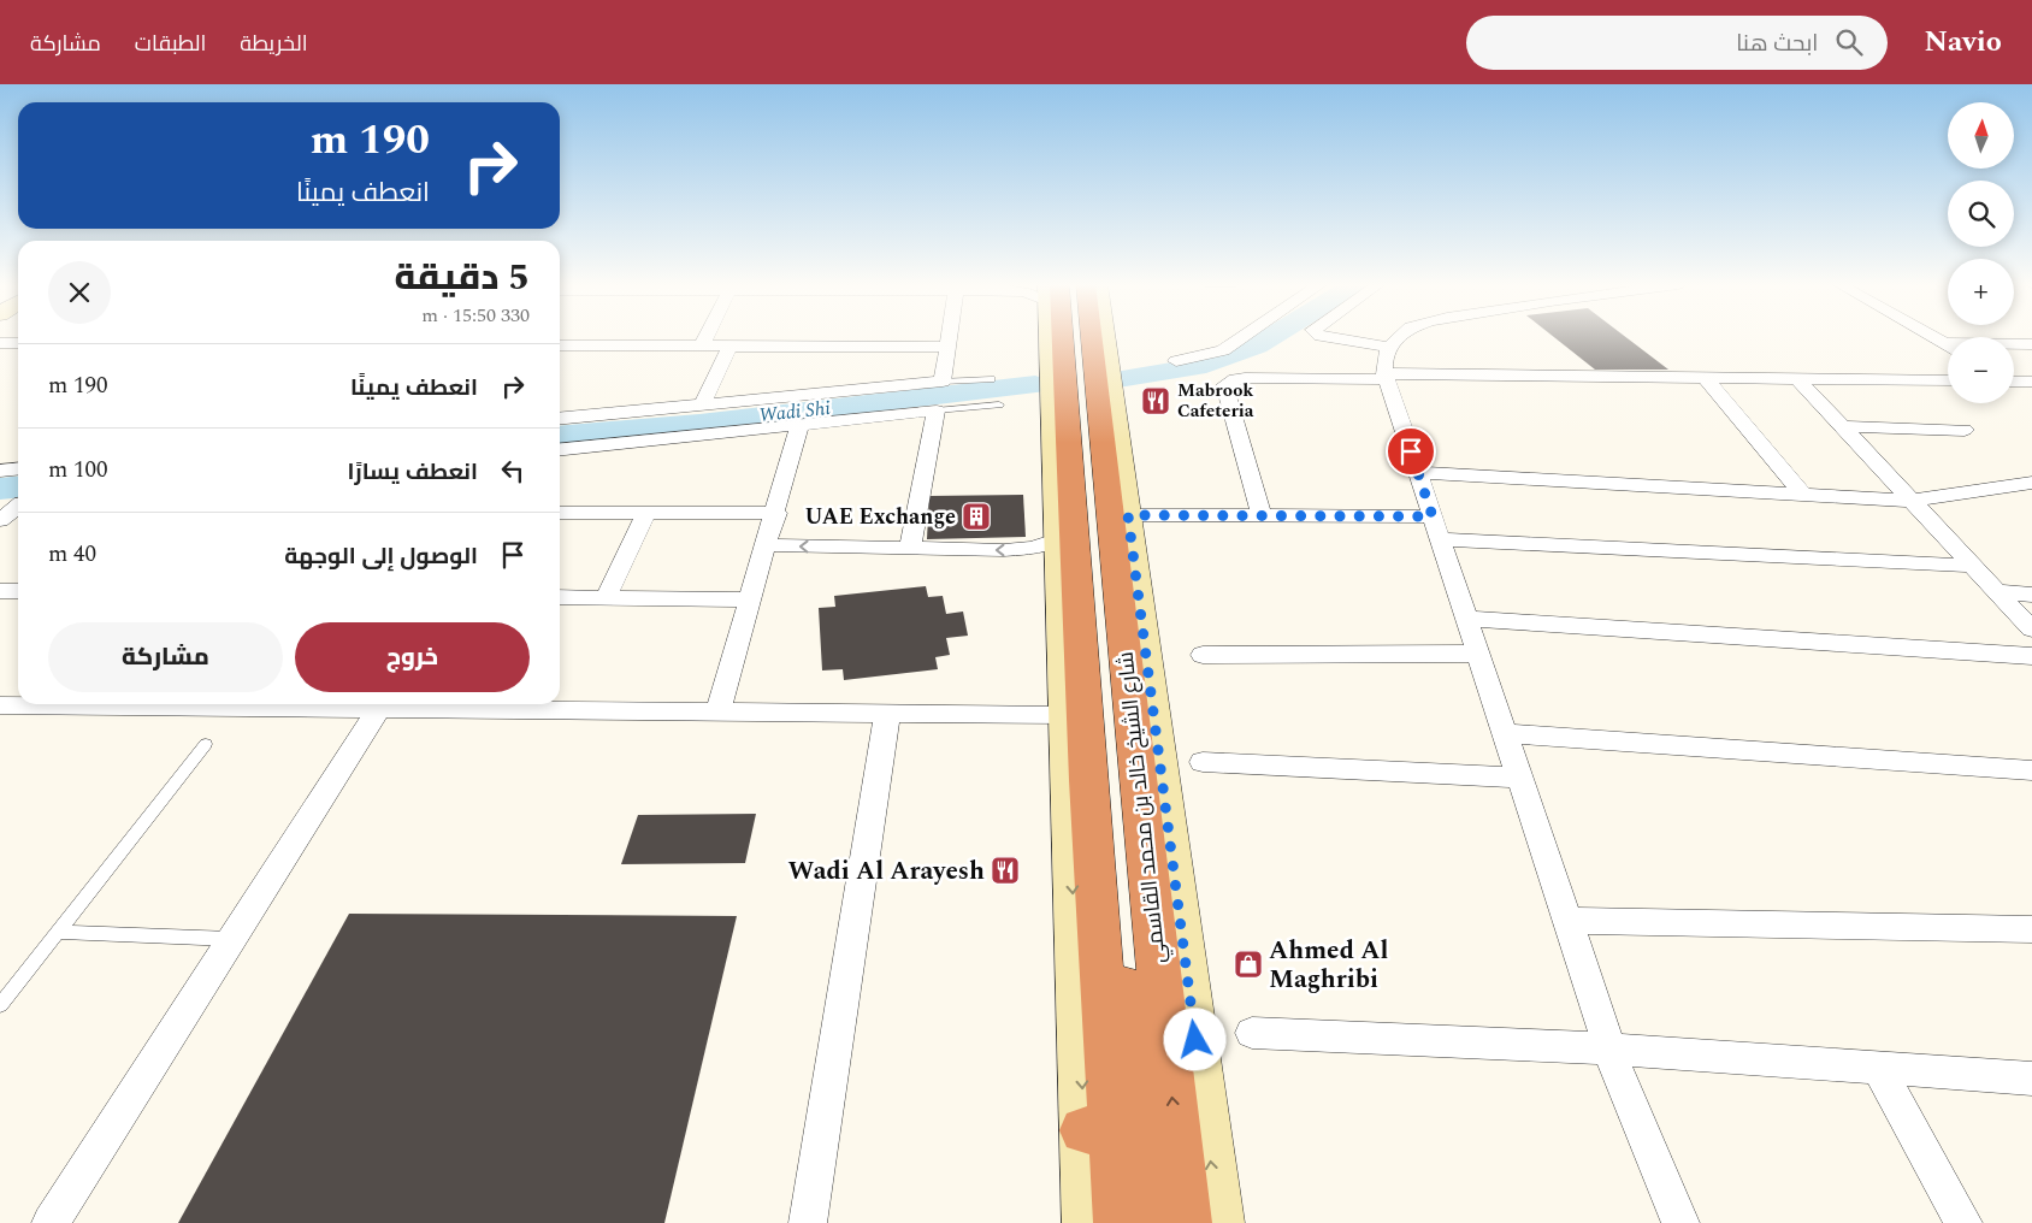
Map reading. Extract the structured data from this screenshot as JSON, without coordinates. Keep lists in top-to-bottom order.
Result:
{
  "streets": {
    "highway": ["شارع الشيخ خالد بن محمد القاسمي"]
  },
  "water": ["Wadi Shi"],
  "places": {
    "restaurant": ["Mabrook Cafeteria", "Wadi Al Arayesh"],
    "building": ["UAE Exchange"],
    "shop": ["Ahmed Al Maghribi"]
  },
  "north": "top",
  "page": {
    "header": "Navio",
    "search": "ابحث هنا",
    "nav": ["الخريطة", "الطبقات", "مشاركة"],
    "map_buttons": ["+", "−"],
    "turn": ["190 m", "انعطف يمينًا"],
    "heading": ["5 دقيقة", "330 m · 15:50"],
    "list": [
      {
        "name": "انعطف يمينًا",
        "value": "190 m"
      },
      {
        "name": "انعطف يسارًا",
        "value": "100 m"
      },
      {
        "name": "الوصول إلى الوجهة",
        "value": "40 m"
      }
    ],
    "buttons": ["خروج", "مشاركة"]
  }
}
